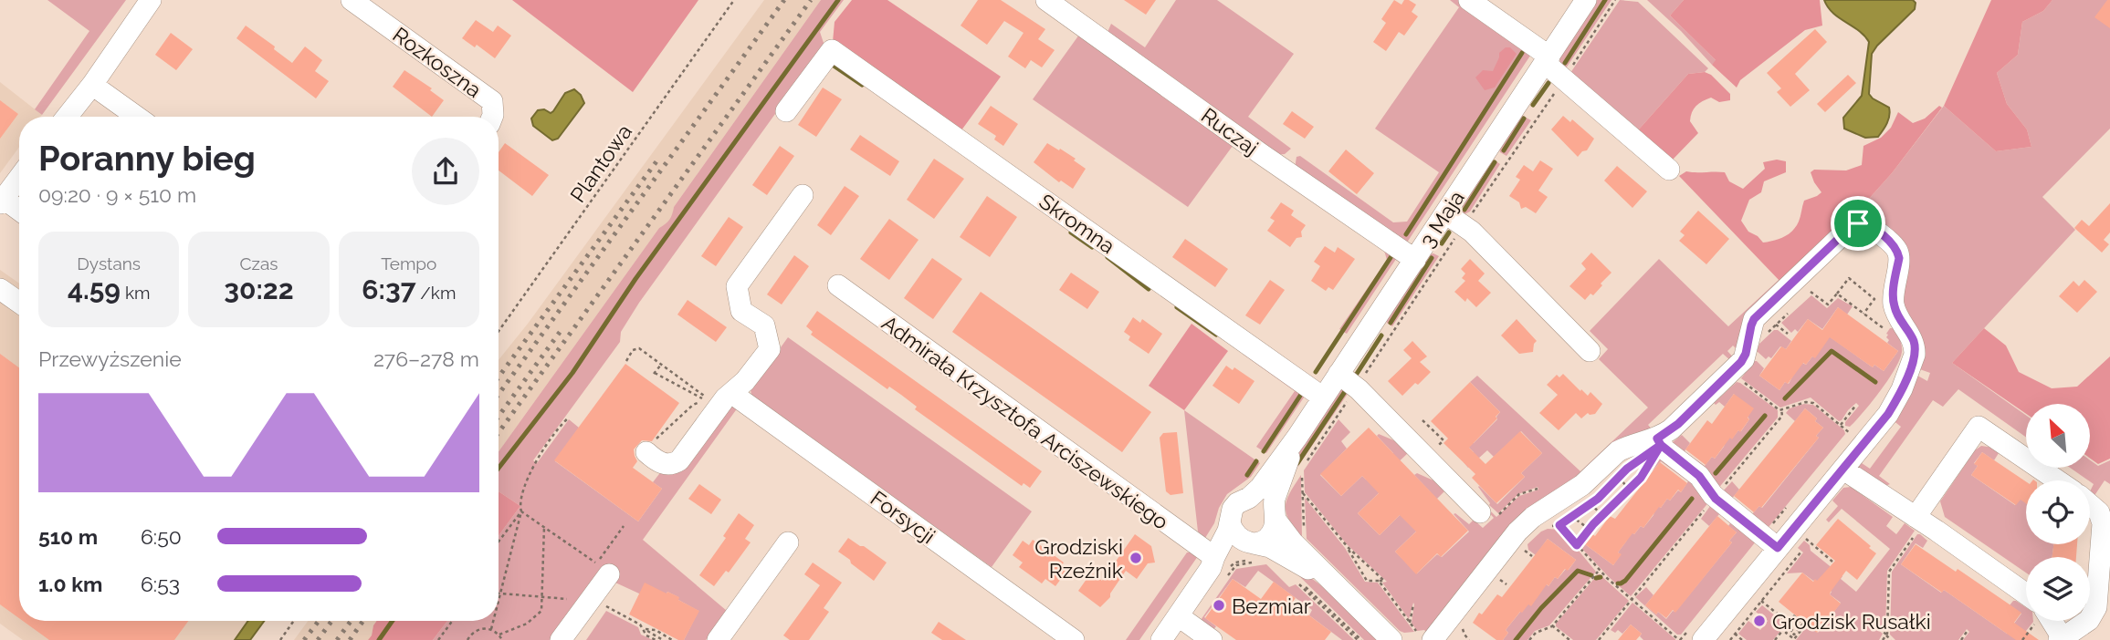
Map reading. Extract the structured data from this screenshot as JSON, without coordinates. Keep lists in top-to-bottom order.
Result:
{
  "streets": {
    "street": [
      "Rozkoszna",
      "Ruczaj",
      "3 Maja",
      "Skromna",
      "Admirała Krzysztofa Arciszewskiego",
      "Forsycji"
    ],
    "path": ["Plantowa"]
  },
  "crossings": [
    ["Ruczaj", "3 Maja"],
    ["3 Maja", "Skromna"],
    ["3 Maja", "Admirała Krzysztofa Arciszewskiego"]
  ],
  "places": ["Grodziski Rzeźnik", "Bezmiar", "Grodzisk Rusałki"],
  "north": "top left",
  "page": {
    "heading": ["Poranny bieg", "09:20 · 9 × 510 m"],
    "stats": [
      ["Dystans", "4.59 km"],
      ["Czas", "30:22"],
      ["Tempo", "6:37 /km"]
    ],
    "chart": ["Przewyższenie", "276–278 m"],
    "list": [
      {
        "name": "510 m",
        "note": "6:50"
      },
      {
        "name": "1.0 km",
        "note": "6:53"
      }
    ]
  }
}
